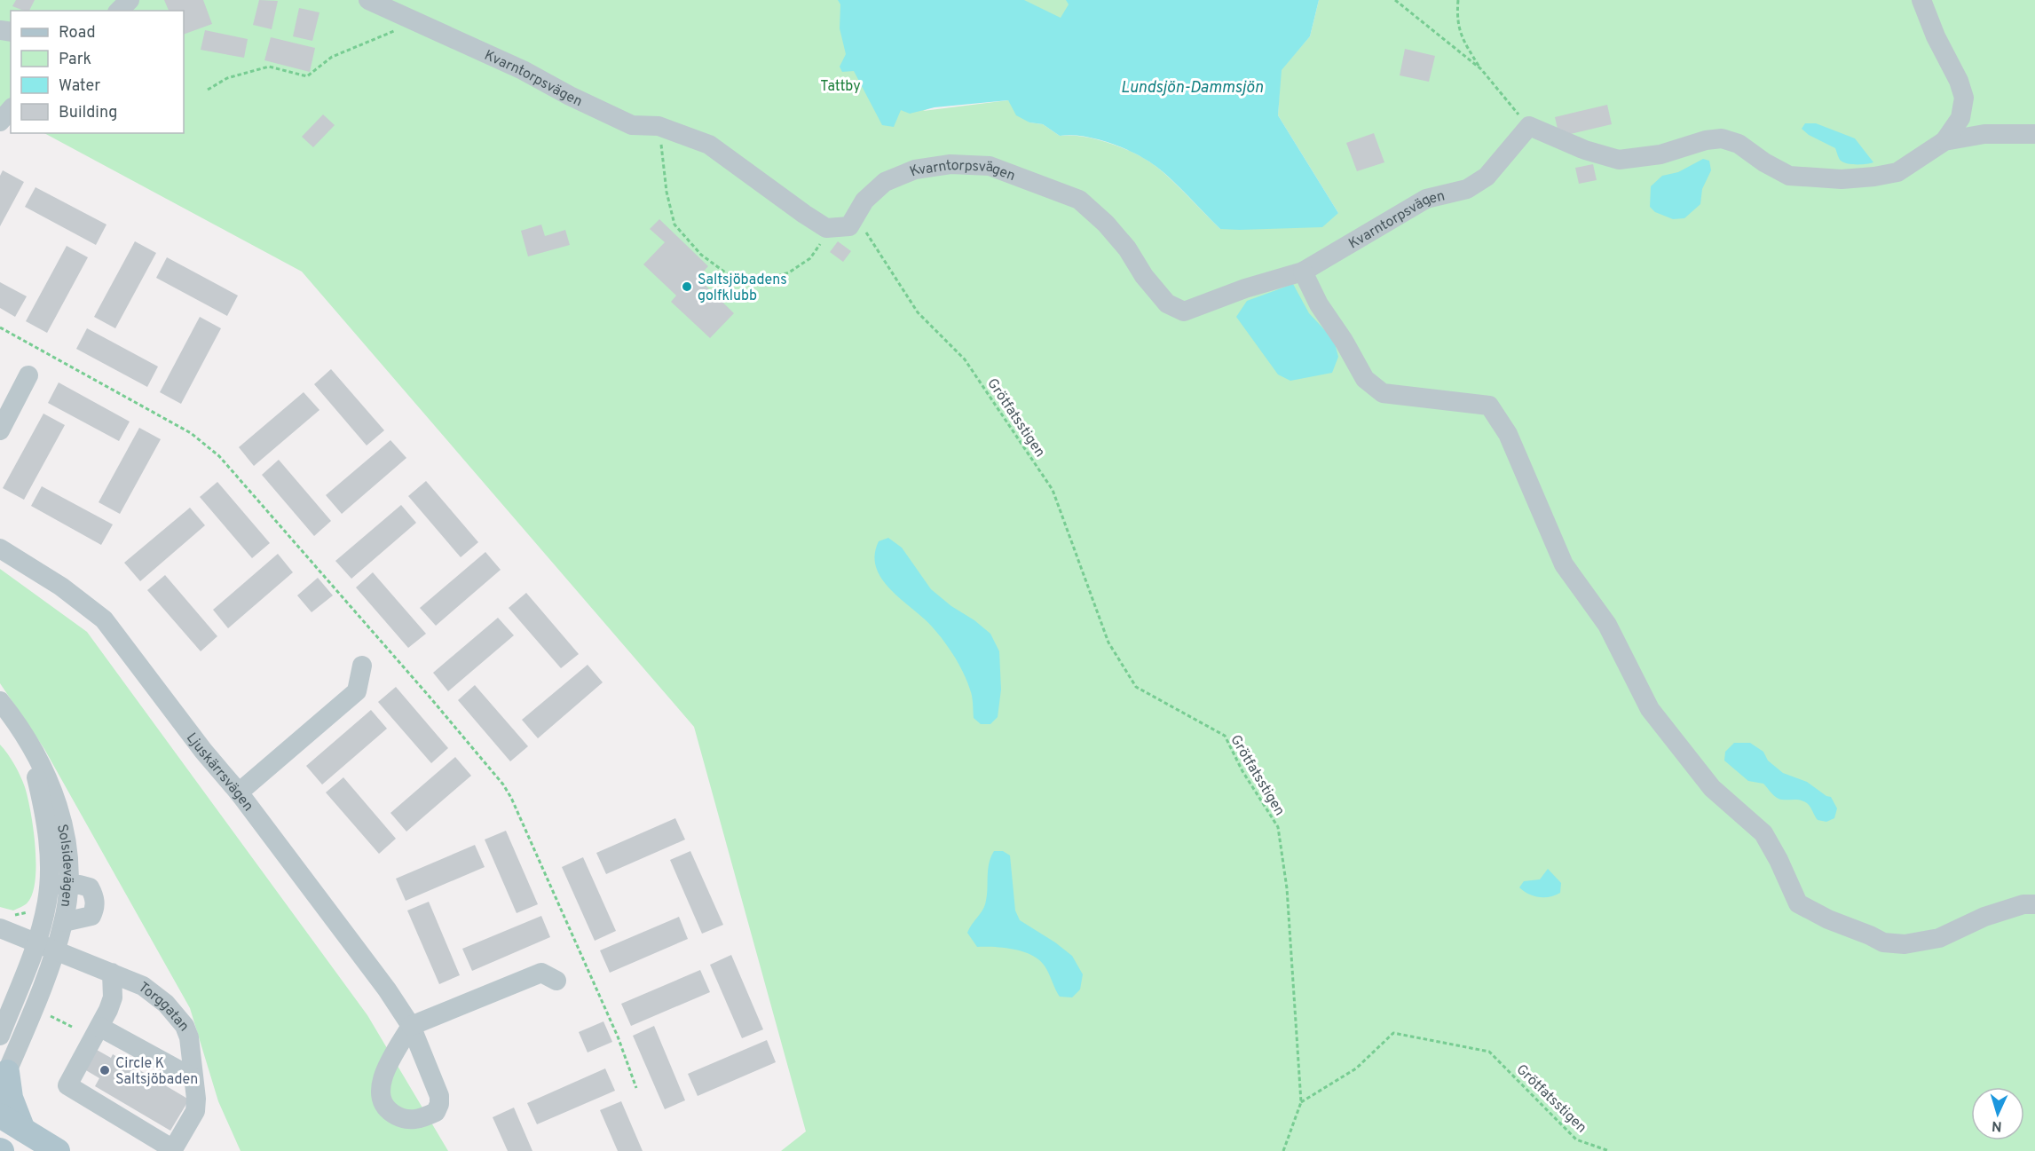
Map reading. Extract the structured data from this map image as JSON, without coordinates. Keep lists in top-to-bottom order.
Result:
{
  "streets": {
    "street": [
      "Kvarntorpsvägen",
      "Ljuskärrsvägen",
      "Solsidevägen",
      "Torggatan"
    ],
    "path": ["Grötfatsstigen"]
  },
  "crossings": [
    ["Kvarntorpsvägen", "Grötfatsstigen"],
    ["Solsidevägen", "Torggatan"]
  ],
  "water": ["Lundsjön-Dammsjön"],
  "parks": ["Tattby"],
  "places": ["Saltsjöbadens golfklubb", "Circle K Saltsjöbaden"],
  "legend": [
    "Road",
    "Park",
    "Water",
    "Building"
  ],
  "north": "bottom"
}
